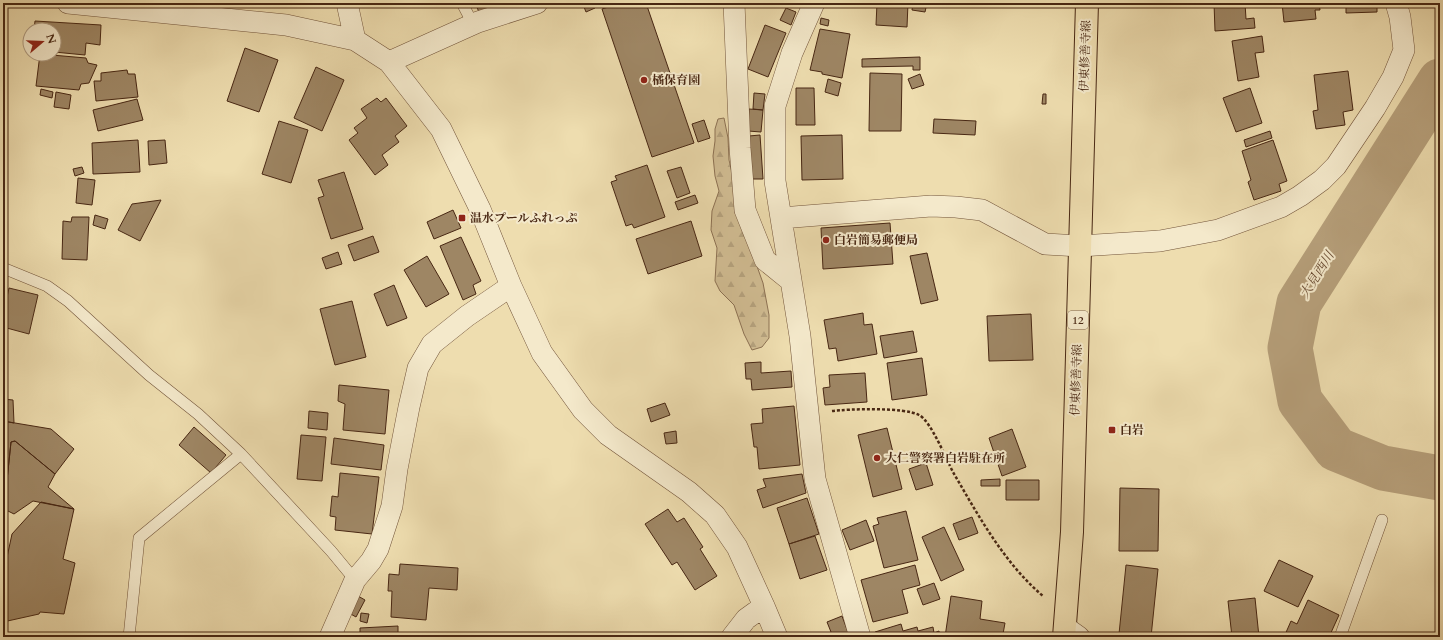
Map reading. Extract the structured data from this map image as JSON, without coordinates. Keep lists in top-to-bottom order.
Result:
{
  "streets": {
    "main road": ["伊東修善寺線", "12"]
  },
  "water": ["大見西川"],
  "places": {
    "other": ["橘保育園", "白岩簡易郵便局", "大仁警察署白岩駐在所"],
    "transit": ["温水プールふれっぷ", "白岩"]
  },
  "north": "right"
}
